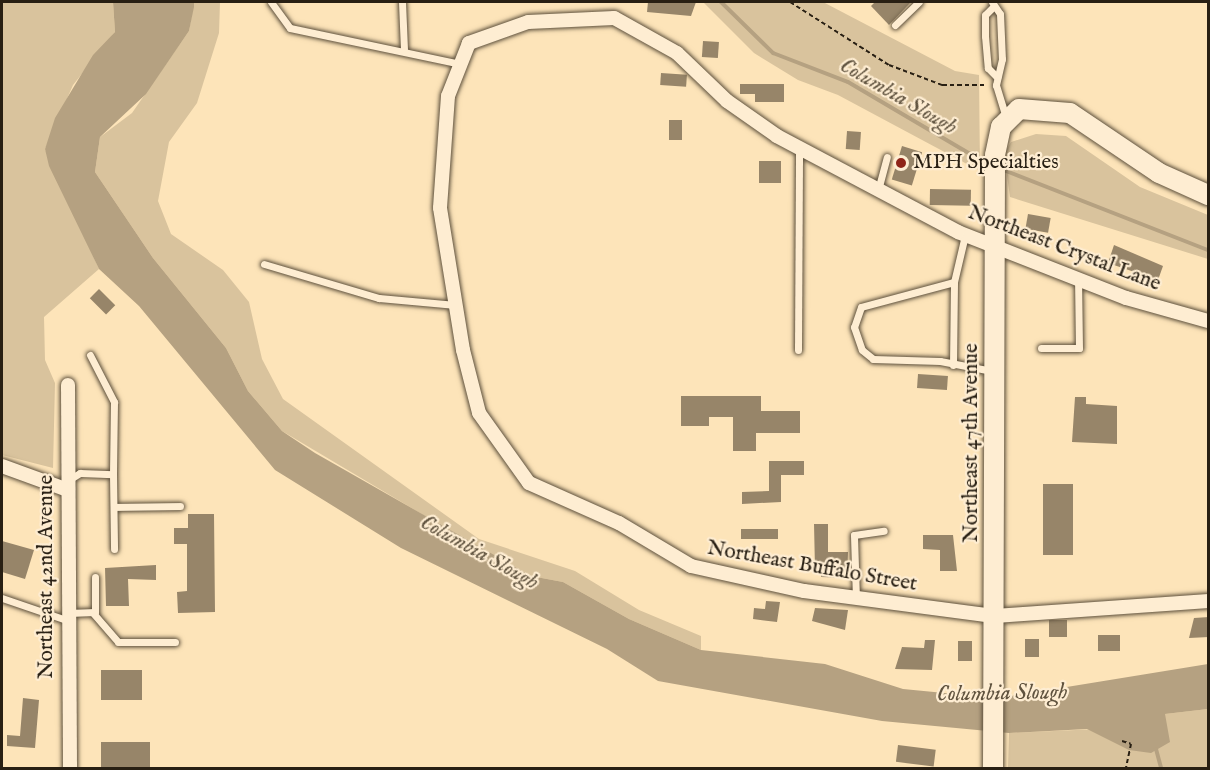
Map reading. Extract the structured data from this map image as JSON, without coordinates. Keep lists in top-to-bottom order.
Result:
{
  "streets": {
    "street": [
      "Northeast Crystal Lane",
      "Northeast 47th Avenue",
      "Northeast Buffalo Street",
      "Northeast 42nd Avenue"
    ]
  },
  "crossings": [
    ["Northeast Crystal Lane", "Northeast 47th Avenue"],
    ["Northeast Crystal Lane", "Northeast Buffalo Street"],
    ["Northeast 47th Avenue", "Northeast Buffalo Street"]
  ],
  "water": ["Columbia Slough"],
  "places": ["MPH Specialties"]
}
